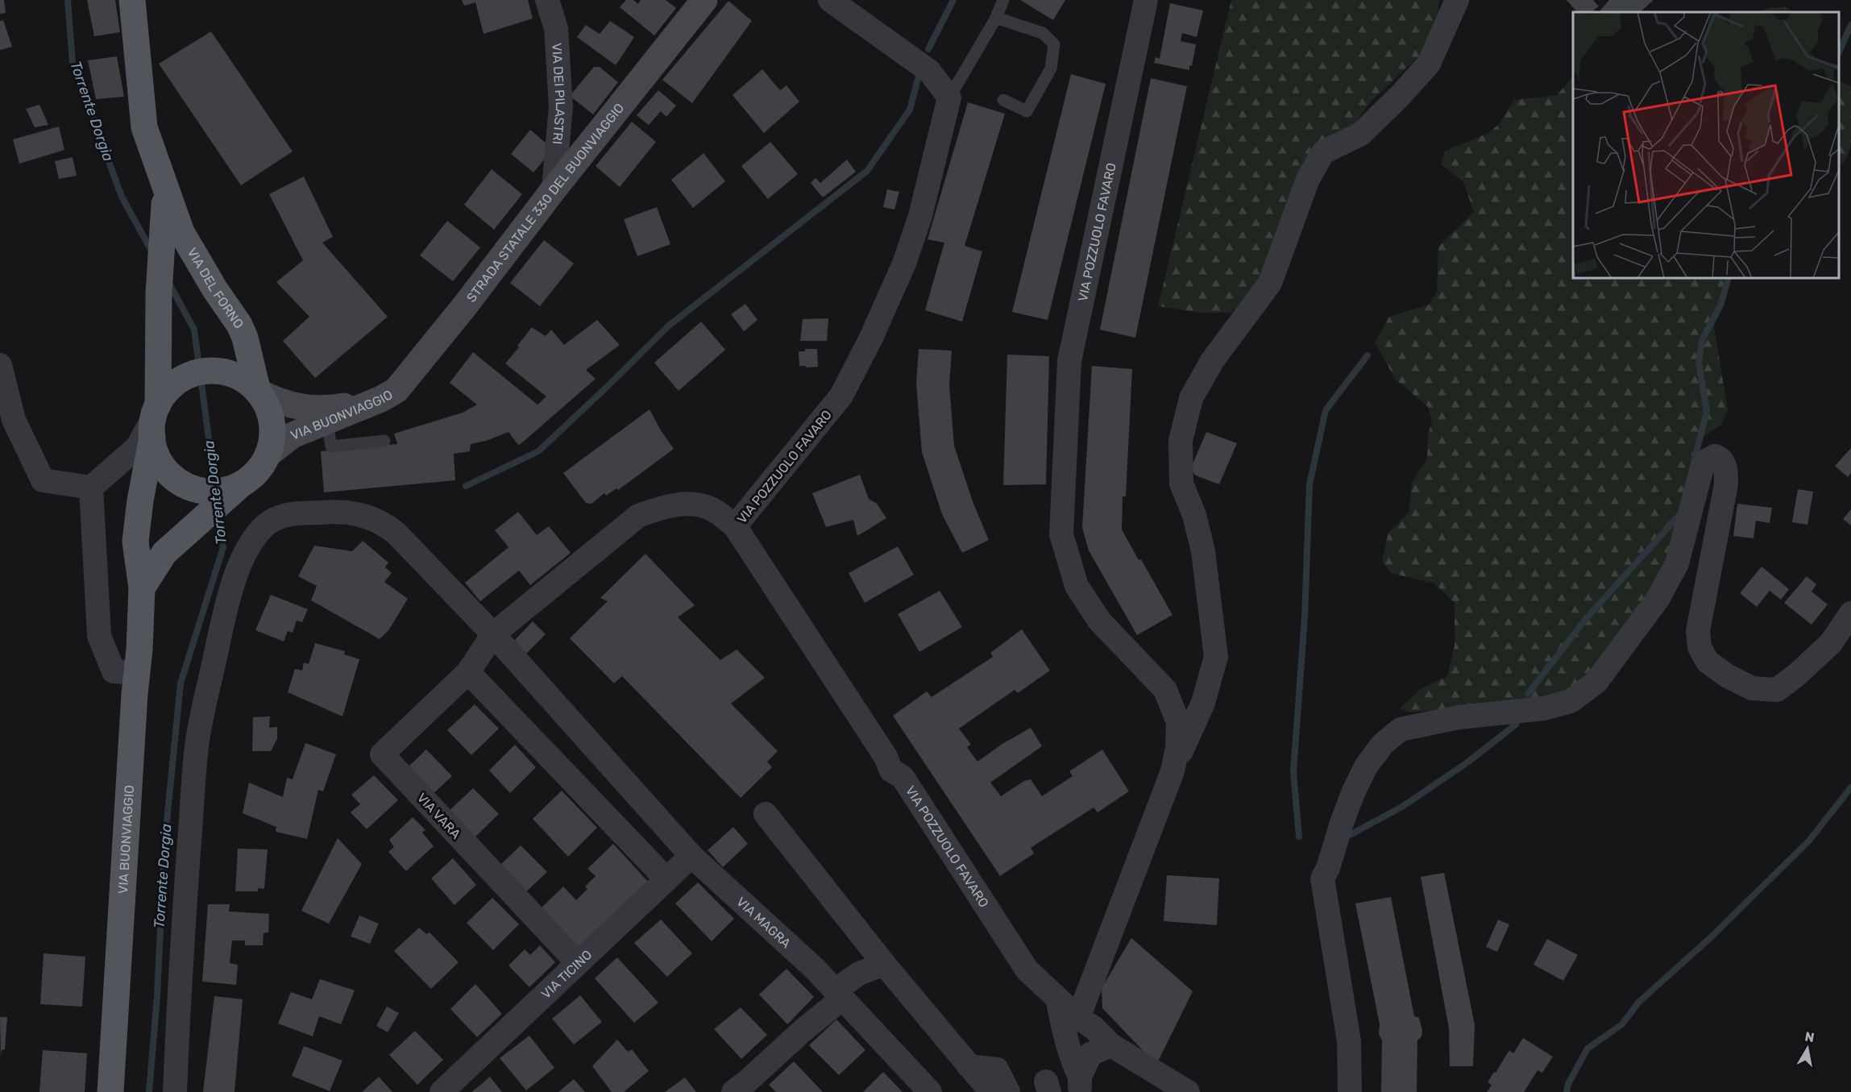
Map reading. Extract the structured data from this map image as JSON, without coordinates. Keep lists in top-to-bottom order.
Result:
{
  "streets": {
    "main road": ["STRADA STATALE 330 DEL BUONVIAGGIO", "VIA DEL FORNO", "VIA BUONVIAGGIO"],
    "street": [
      "VIA DEI PILASTRI",
      "VIA POZZUOLO FAVARO",
      "VIA VARA",
      "VIA MAGRA",
      "VIA TICINO"
    ]
  },
  "crossings": [
    ["VIA DEI PILASTRI", "STRADA STATALE 330 DEL BUONVIAGGIO"],
    ["STRADA STATALE 330 DEL BUONVIAGGIO", "VIA BUONVIAGGIO"],
    ["VIA POZZUOLO FAVARO", "VIA VARA"],
    ["VIA DEL FORNO", "VIA BUONVIAGGIO"],
    ["VIA VARA", "VIA TICINO"],
    ["VIA MAGRA", "VIA TICINO"]
  ],
  "water": ["Torrente Dorgia"],
  "north": "top"
}
